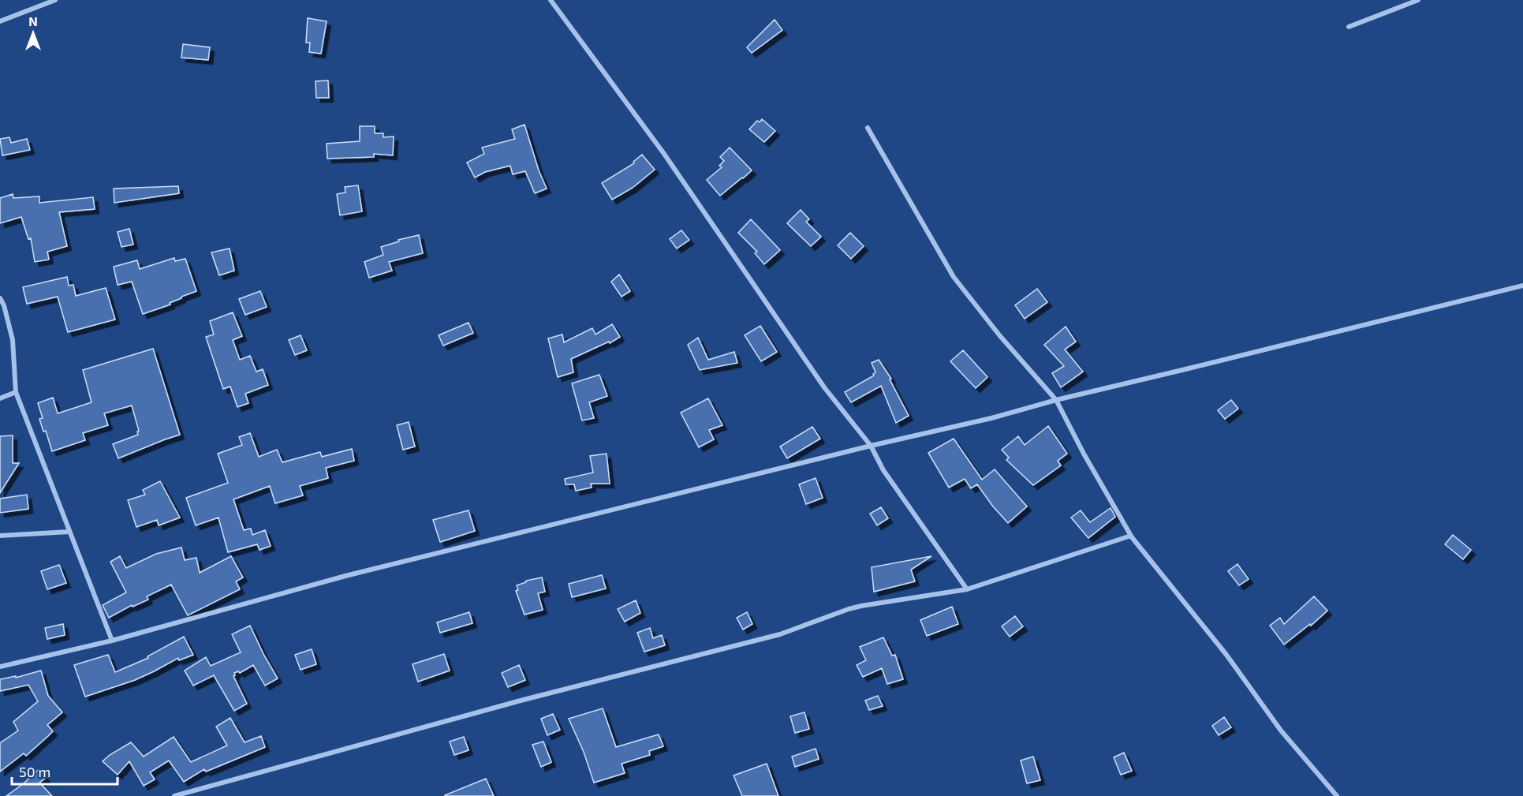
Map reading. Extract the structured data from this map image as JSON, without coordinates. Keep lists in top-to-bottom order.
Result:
{
  "scale_bar": "50 m",
  "north": "top"
}
